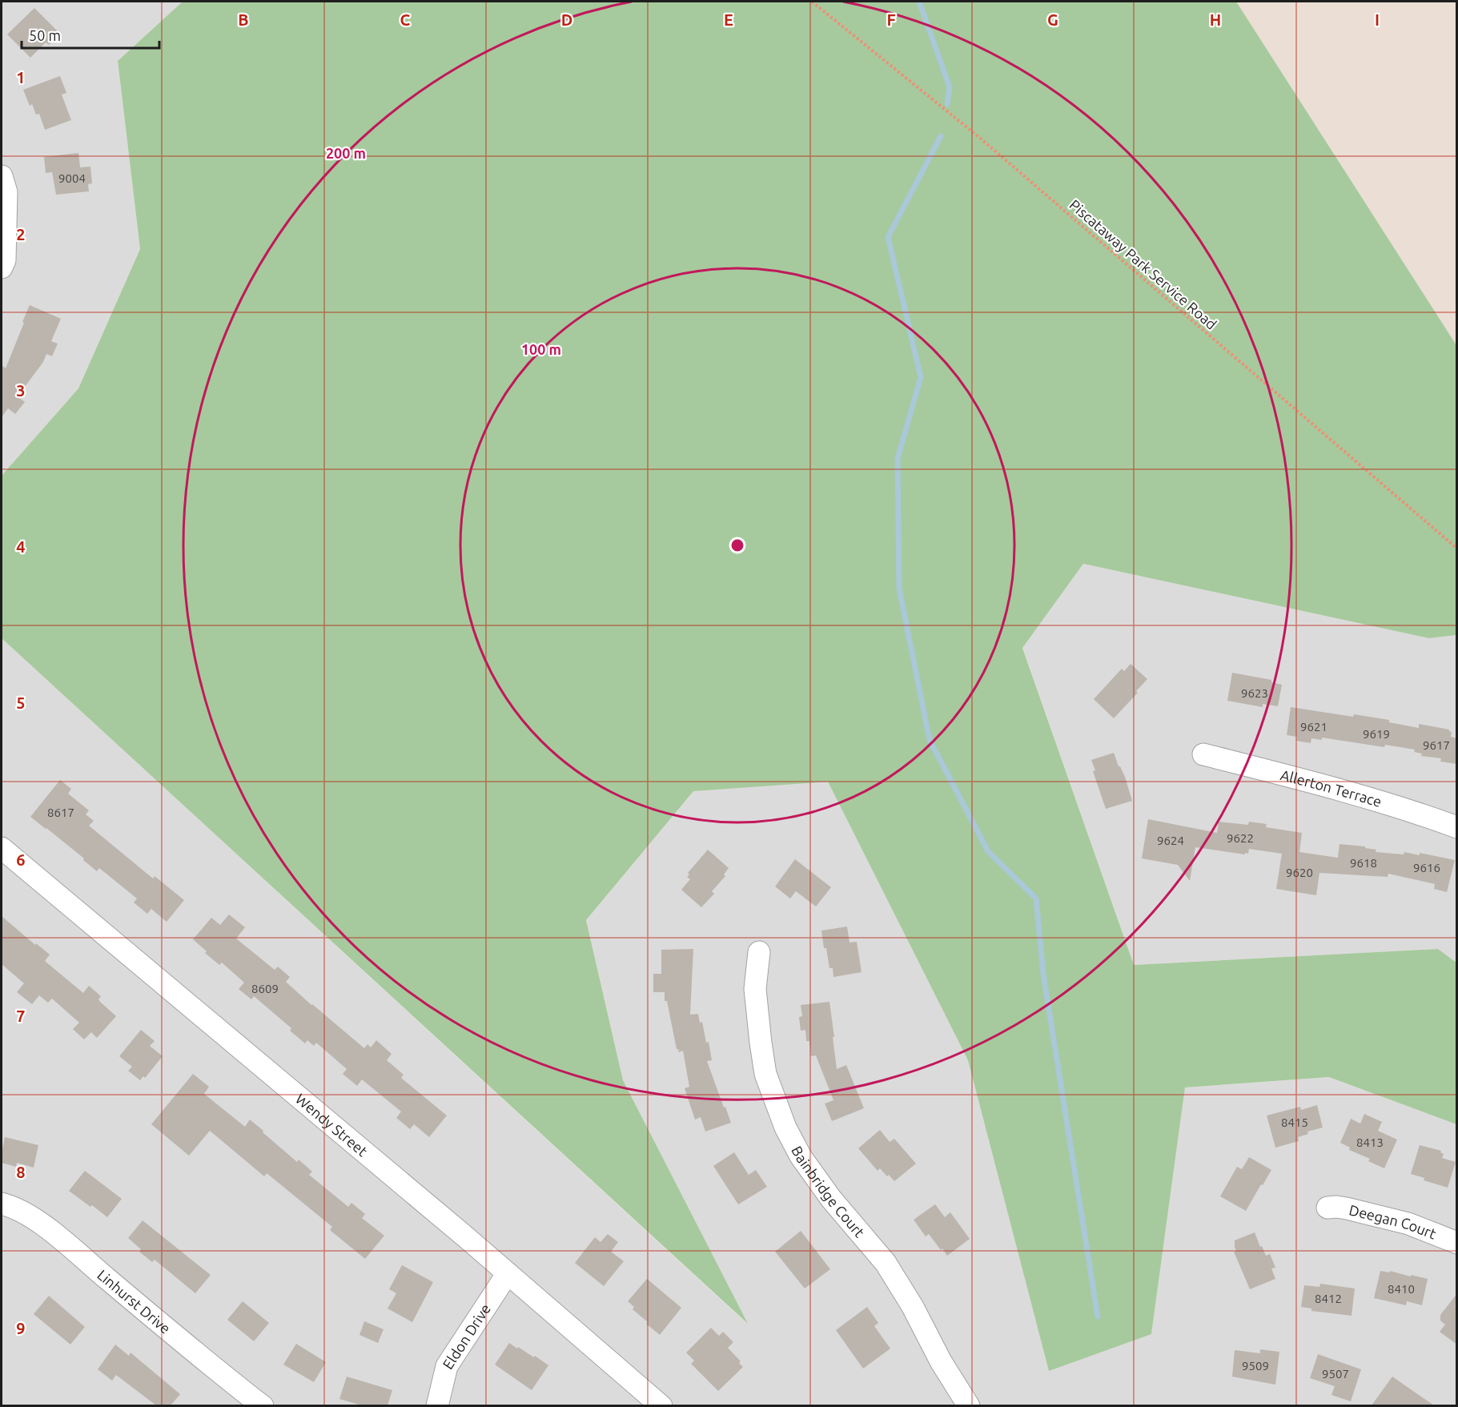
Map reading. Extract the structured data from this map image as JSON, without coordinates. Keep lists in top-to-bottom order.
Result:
{
  "streets": {
    "street": [
      "Allerton Terrace",
      "Wendy Street",
      "Bainbridge Court",
      "Deegan Court",
      "Linhurst Drive",
      "Eldon Drive"
    ],
    "path": ["Piscataway Park Service Road"]
  },
  "crossings": [
    ["Wendy Street", "Eldon Drive"]
  ],
  "house_numbers": [
    "9004",
    "9623",
    "9621",
    "9619",
    "9617",
    "8617",
    "9622",
    "9624",
    "9618",
    "9616",
    "9620",
    "8609",
    "8415",
    "8413",
    "8410",
    "8412",
    "9509",
    "9507"
  ],
  "scale_bar": "50 m",
  "grid": {
    "columns": [
      "B",
      "C",
      "D",
      "E",
      "F",
      "G",
      "H",
      "I"
    ],
    "rows": [
      "1",
      "2",
      "3",
      "4",
      "5",
      "6",
      "7",
      "8",
      "9"
    ]
  },
  "rings": ["200 m", "100 m"]
}
